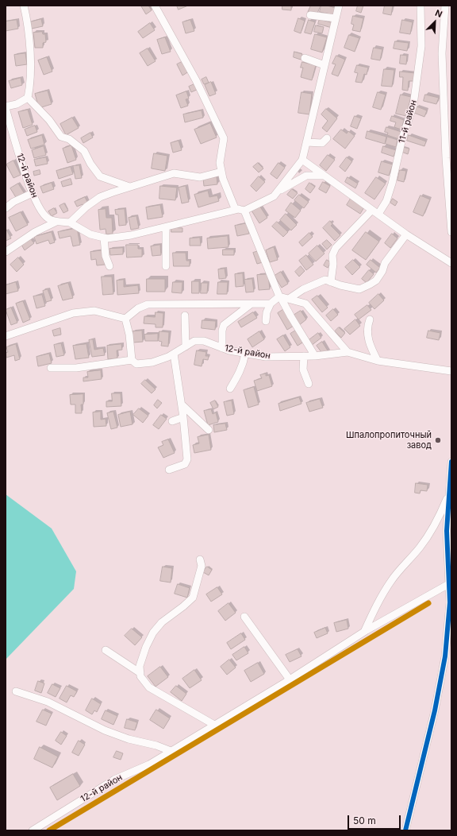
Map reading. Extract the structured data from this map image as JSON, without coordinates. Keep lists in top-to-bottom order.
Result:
{
  "streets": {
    "street": ["11-й район", "12-й район"]
  },
  "places": ["Шпалопропиточный завод"],
  "scale_bar": "50 m",
  "north": "top right"
}
